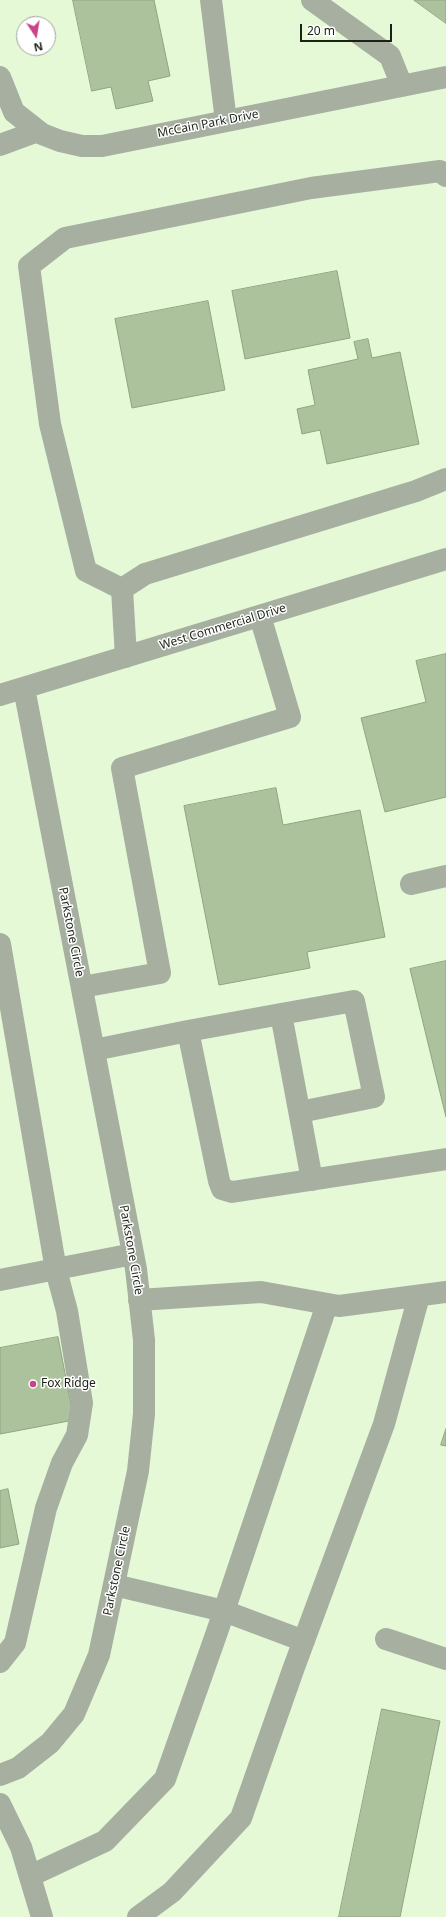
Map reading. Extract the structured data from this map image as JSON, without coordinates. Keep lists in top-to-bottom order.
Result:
{
  "streets": {
    "street": ["McCain Park Drive", "West Commercial Drive", "Parkstone Circle"]
  },
  "crossings": [
    ["West Commercial Drive", "Parkstone Circle"]
  ],
  "places": ["Fox Ridge"],
  "scale_bar": "20 m",
  "north": "bottom"
}
